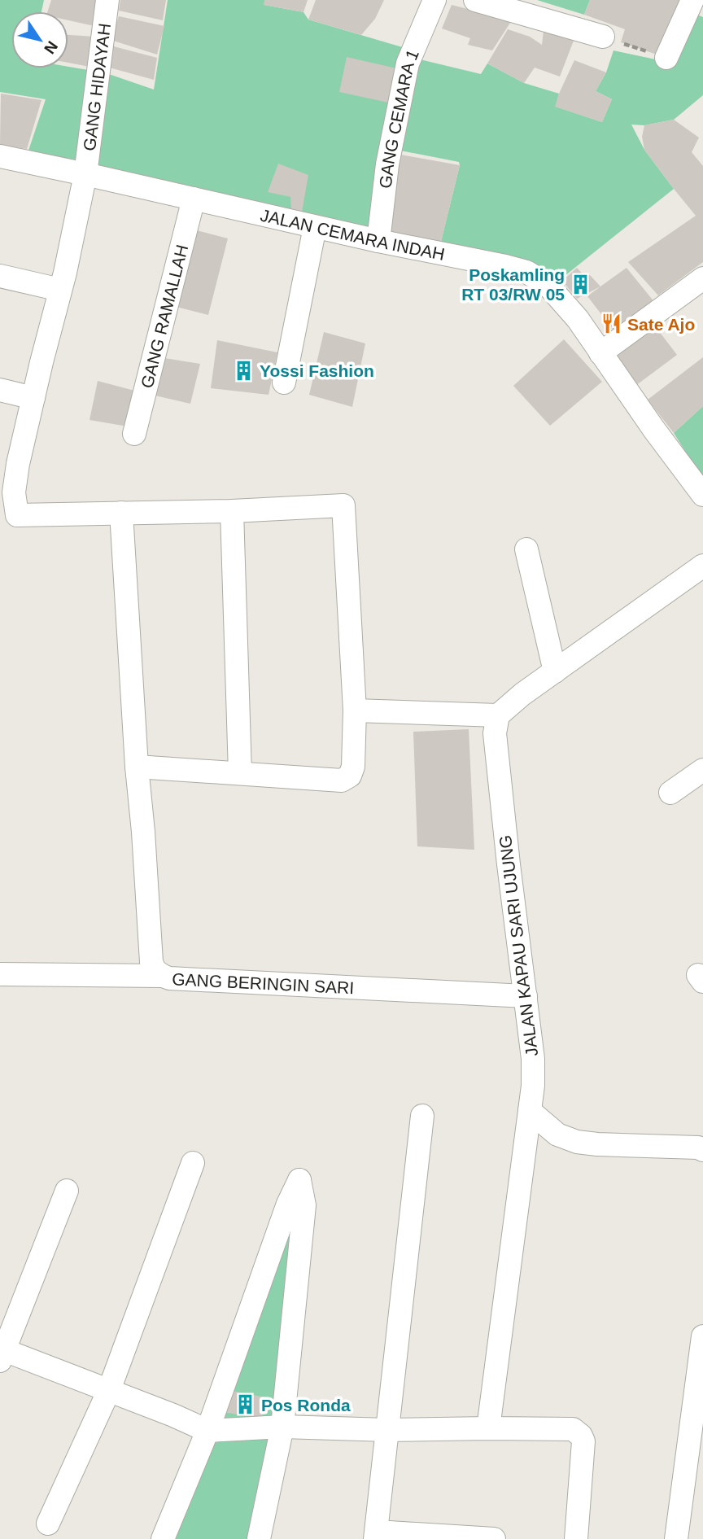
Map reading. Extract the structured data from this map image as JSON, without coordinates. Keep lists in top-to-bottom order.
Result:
{
  "streets": {
    "street": [
      "GANG HIDAYAH",
      "GANG CEMARA 1",
      "JALAN CEMARA INDAH",
      "GANG RAMALLAH",
      "JALAN KAPAU SARI UJUNG",
      "GANG BERINGIN SARI"
    ]
  },
  "crossings": [
    ["GANG HIDAYAH", "JALAN CEMARA INDAH"],
    ["GANG CEMARA 1", "JALAN CEMARA INDAH"],
    ["JALAN CEMARA INDAH", "GANG RAMALLAH"],
    ["JALAN KAPAU SARI UJUNG", "GANG BERINGIN SARI"]
  ],
  "places": {
    "building": ["Poskamling RT 03/RW 05", "Yossi Fashion", "Pos Ronda"],
    "restaurant": ["Sate Ajo"]
  },
  "north": "bottom right"
}
